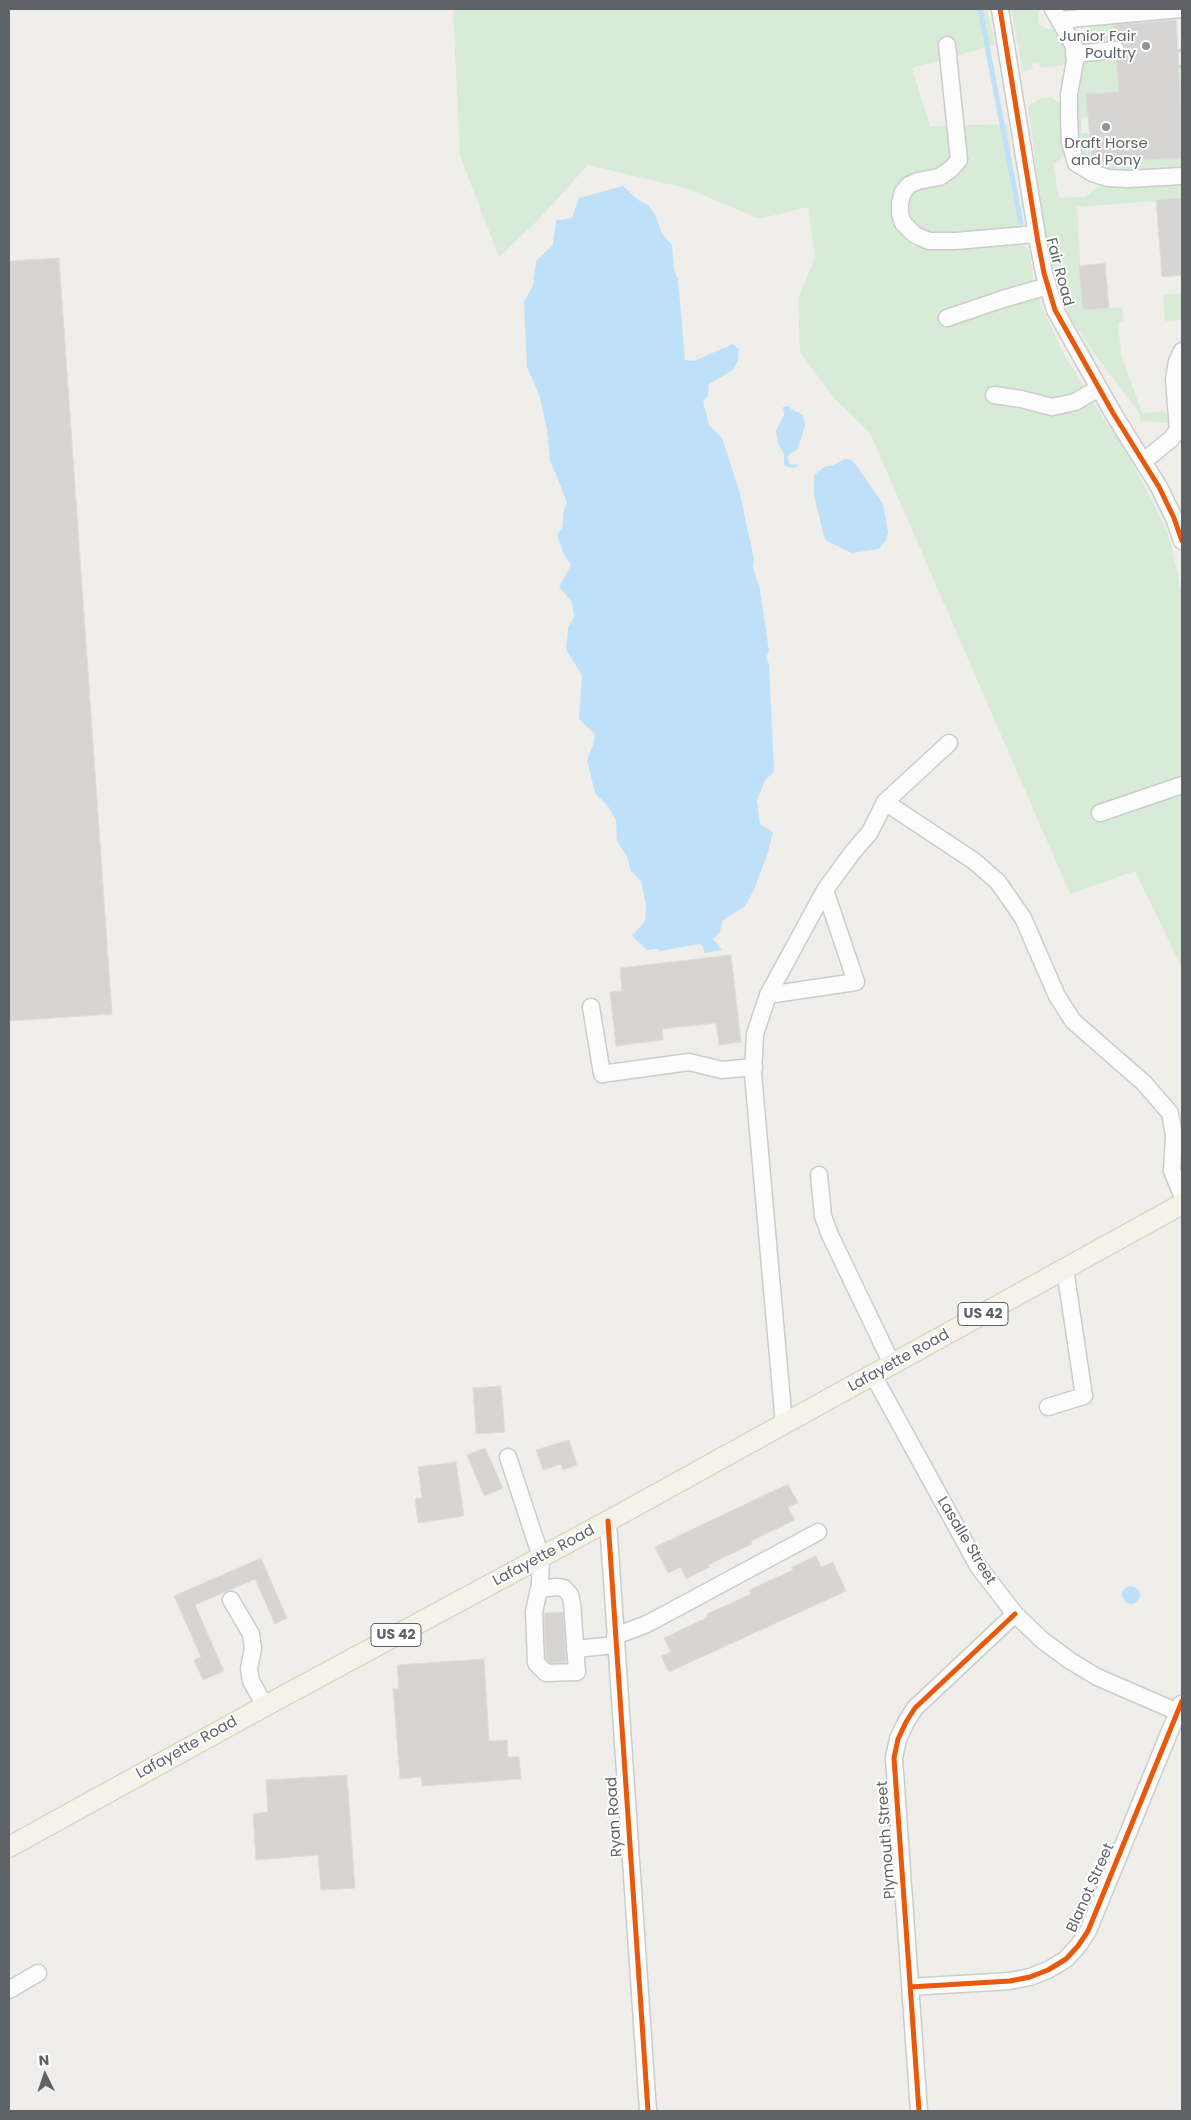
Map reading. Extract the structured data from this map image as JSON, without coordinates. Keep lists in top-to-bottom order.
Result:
{
  "streets": {
    "main road": ["US 42", "Lafayette Road"],
    "street": [
      "Fair Road",
      "Lasalle Street",
      "Ryan Road",
      "Plymouth Street",
      "Blanot Street"
    ]
  },
  "crossings": [
    ["Lafayette Road", "Lasalle Street"],
    ["Lafayette Road", "Ryan Road"],
    ["Lasalle Street", "Plymouth Street"],
    ["Lasalle Street", "Blanot Street"],
    ["Plymouth Street", "Blanot Street"]
  ],
  "places": ["Junior Fair Poultry", "Draft Horse and Pony"],
  "north": "top"
}
